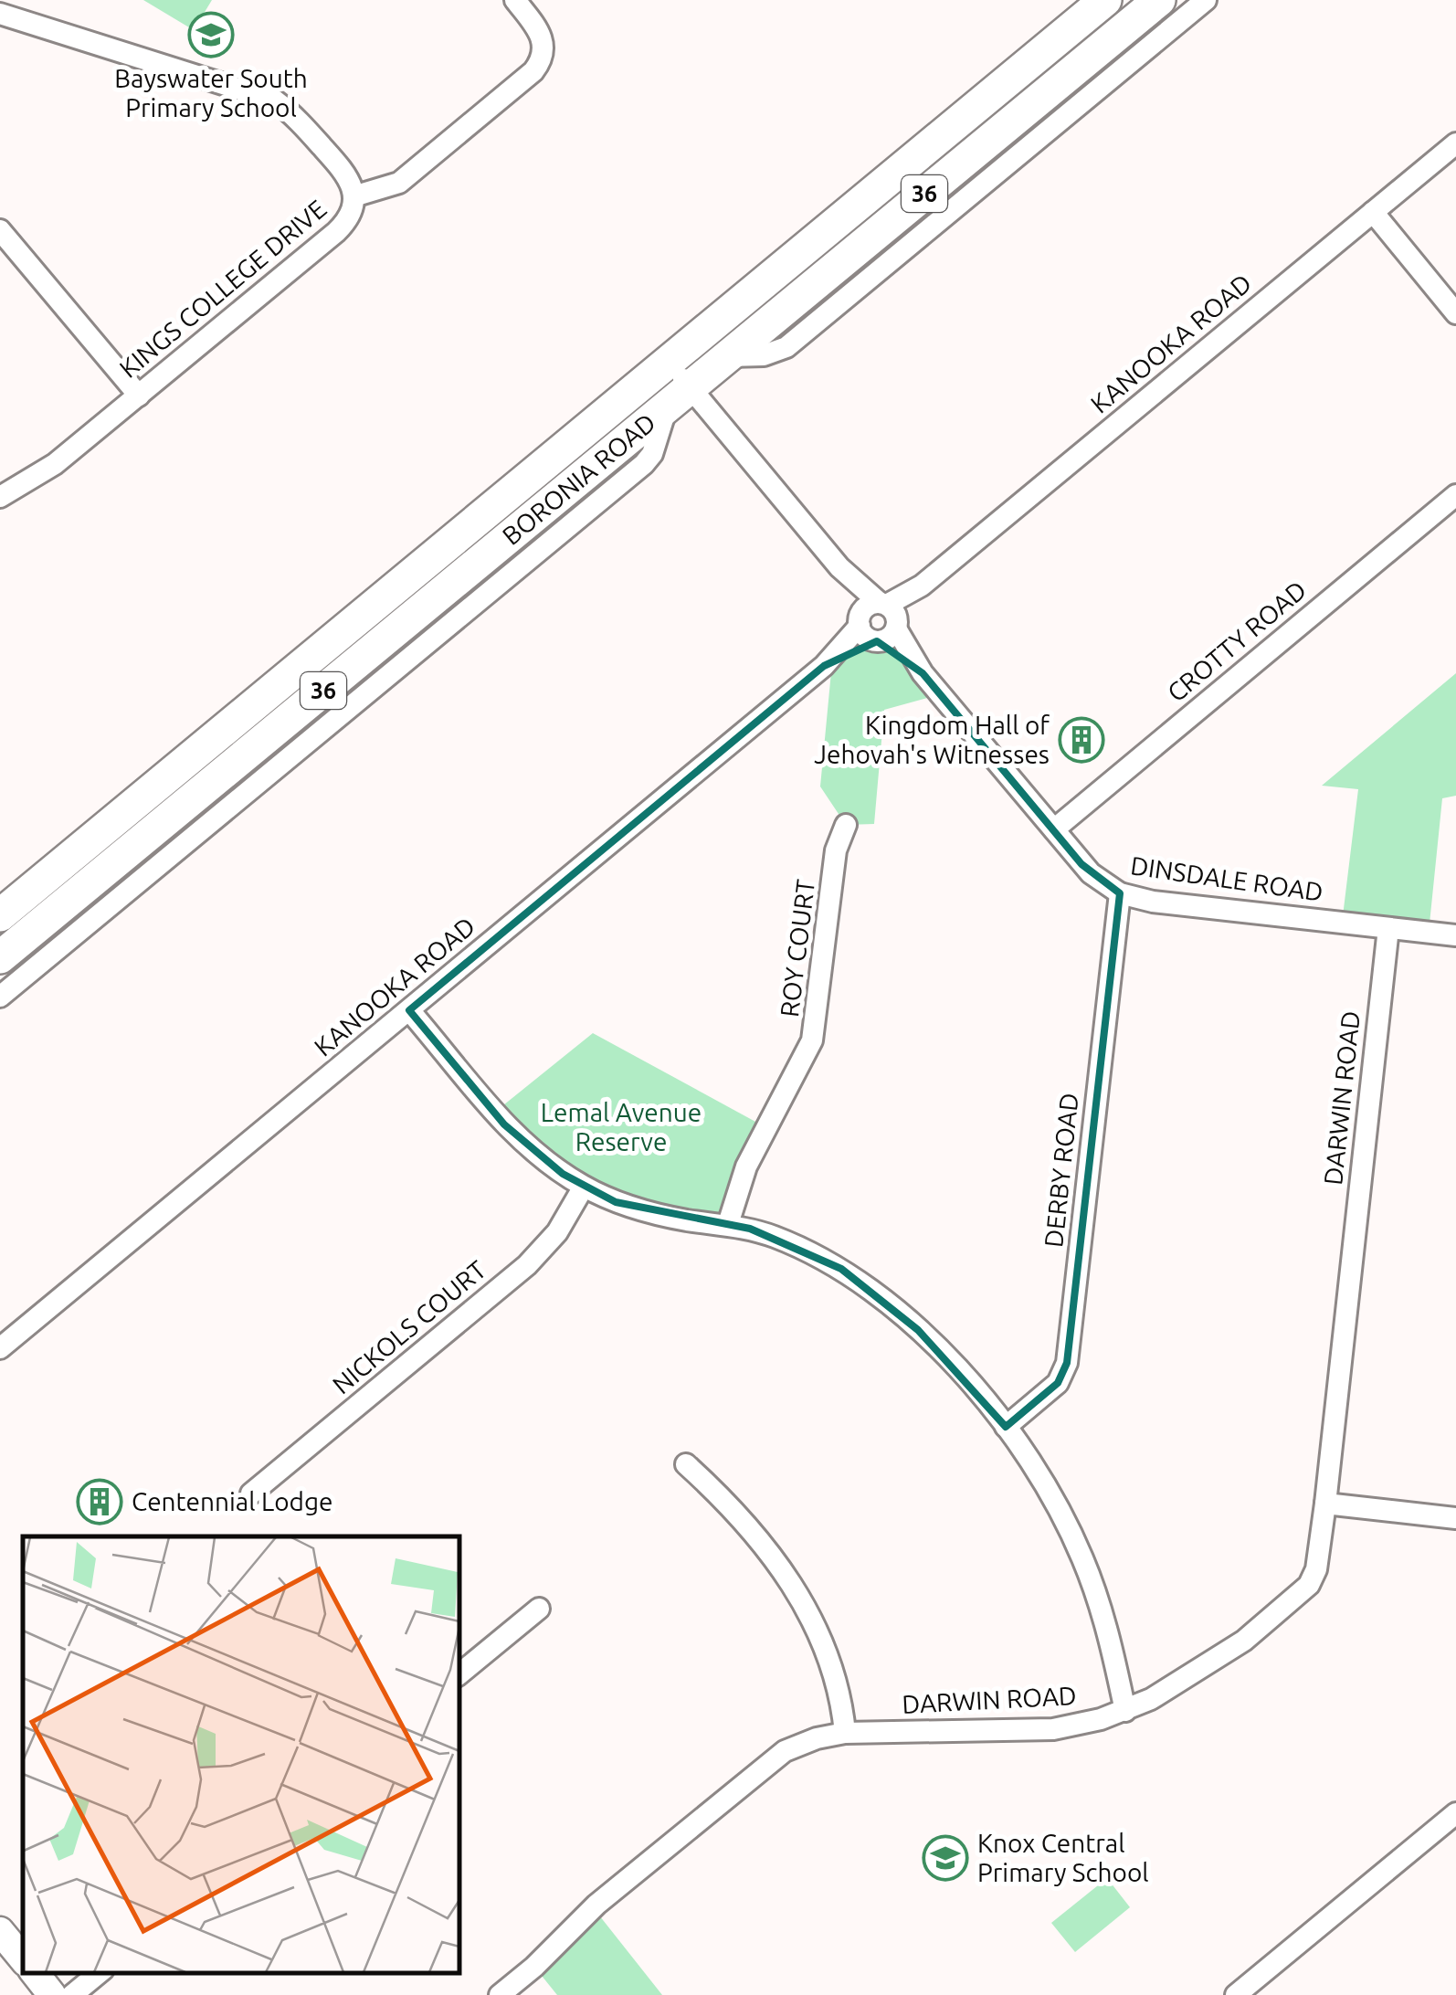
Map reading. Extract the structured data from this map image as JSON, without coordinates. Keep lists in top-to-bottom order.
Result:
{
  "streets": {
    "main road": ["36", "BORONIA ROAD"],
    "street": [
      "KINGS COLLEGE DRIVE",
      "KANOOKA ROAD",
      "CROTTY ROAD",
      "DINSDALE ROAD",
      "ROY COURT",
      "DARWIN ROAD",
      "DERBY ROAD",
      "NICKOLS COURT"
    ]
  },
  "crossings": [
    ["KANOOKA ROAD", "DINSDALE ROAD"],
    ["BORONIA ROAD", "DINSDALE ROAD"],
    ["CROTTY ROAD", "DINSDALE ROAD"],
    ["DINSDALE ROAD", "DARWIN ROAD"],
    ["DINSDALE ROAD", "DERBY ROAD"]
  ],
  "parks": ["Lemal Avenue Reserve"],
  "places": {
    "school or university": ["Bayswater South Primary School", "Knox Central Primary School"],
    "building": ["Kingdom Hall of Jehovah's Witnesses", "Centennial Lodge"]
  }
}
